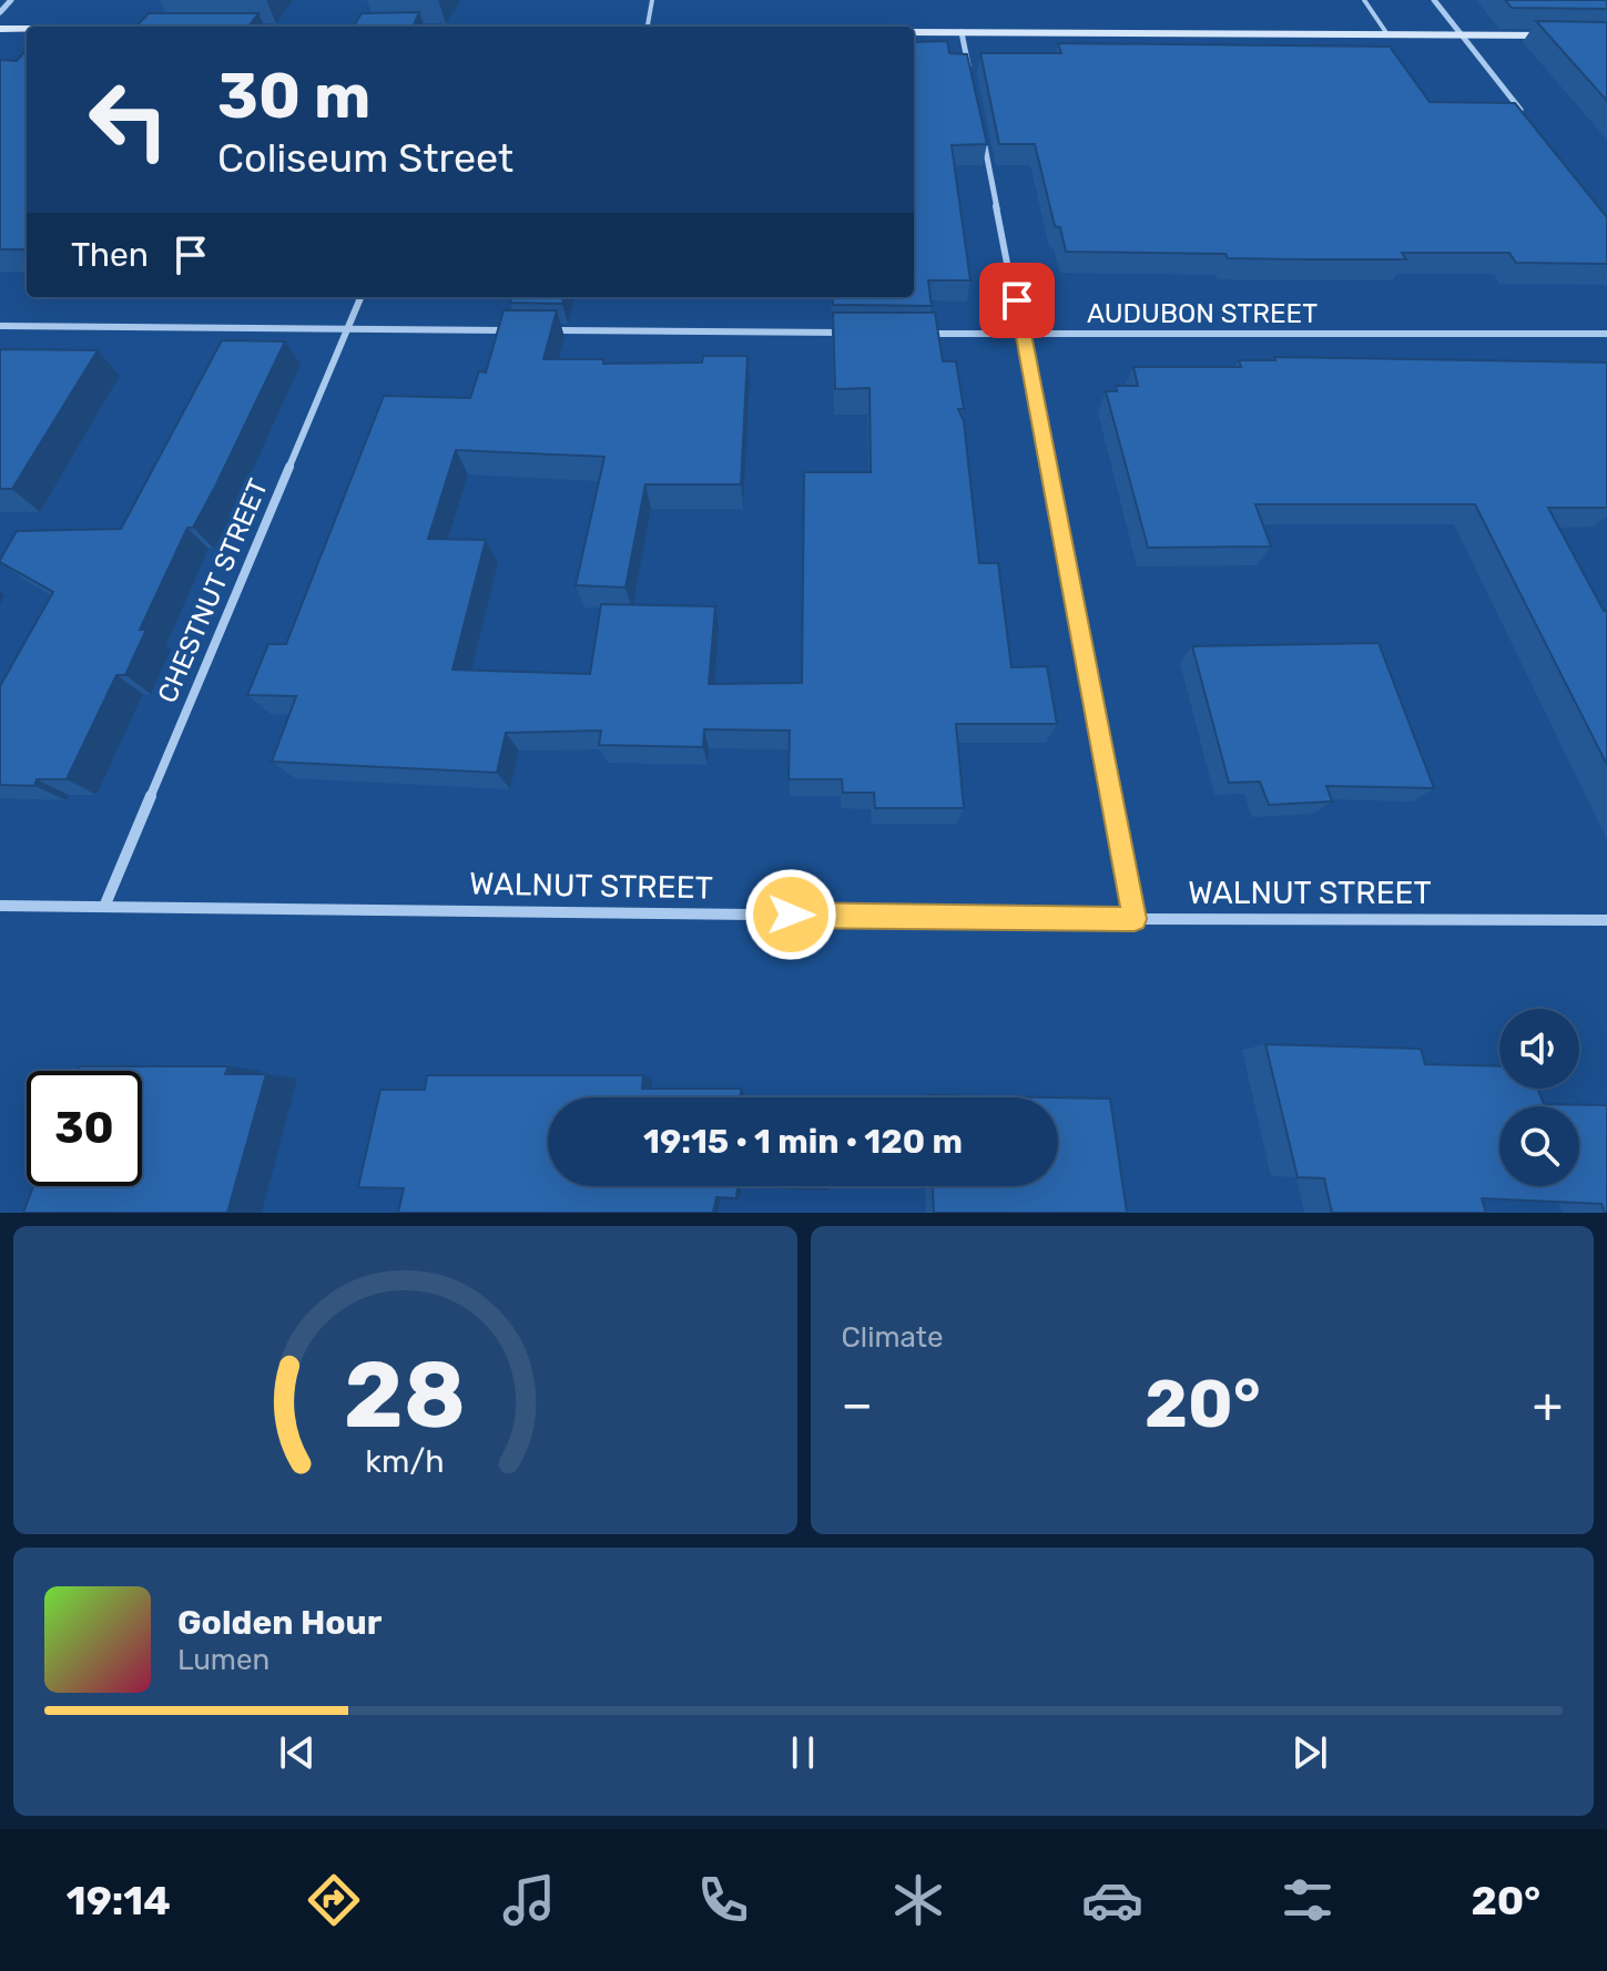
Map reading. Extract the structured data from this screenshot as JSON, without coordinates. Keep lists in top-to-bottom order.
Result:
{
  "streets": {
    "street": ["AUDUBON STREET", "CHESTNUT STREET", "WALNUT STREET"]
  },
  "crossings": [
    ["CHESTNUT STREET", "WALNUT STREET"]
  ],
  "page": {
    "turn": ["30 m", "Coliseum Street"],
    "then": "Then",
    "limit": "30",
    "trip": "19:15 · 1 min · 120 m",
    "tile": "Climate",
    "heat": ["−", "20°", "+"],
    "song": ["Golden Hour", "Lumen"],
    "tabs": ["19:14", "20°"],
    "gauge": ["28", "km/h"]
  }
}
